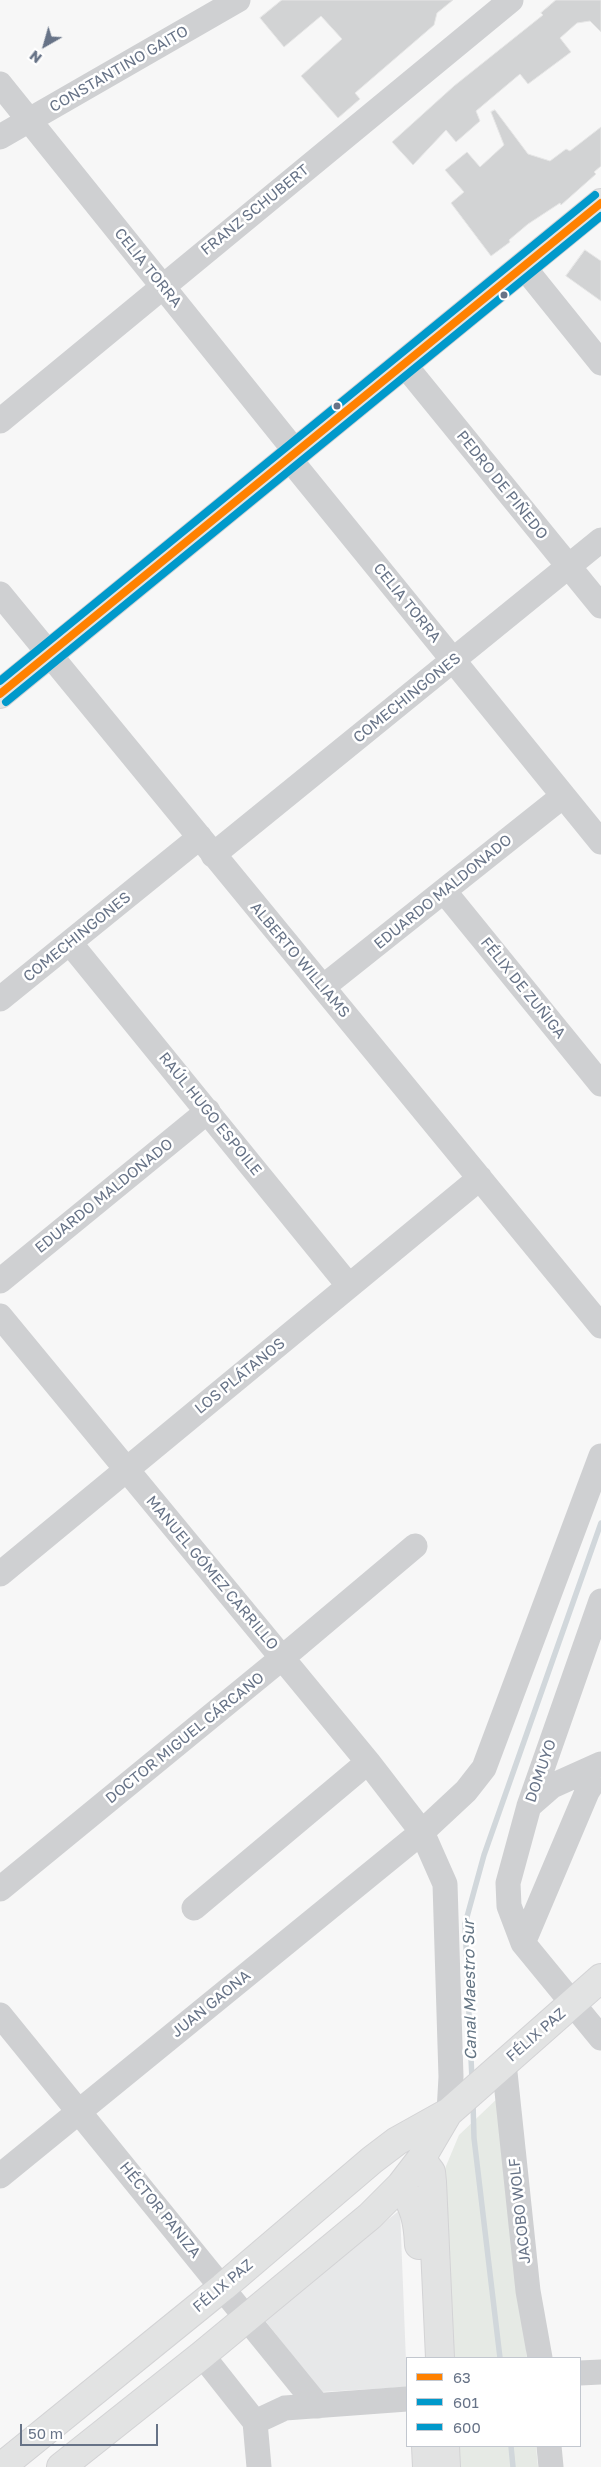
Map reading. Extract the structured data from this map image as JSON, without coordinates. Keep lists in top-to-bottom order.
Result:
{
  "streets": {
    "main road": ["FÉLIX PAZ"],
    "street": [
      "CONSTANTINO GAITO",
      "FRANZ SCHUBERT",
      "CELIA TORRA",
      "PEDRO DE PIÑEDO",
      "COMECHINGONES",
      "EDUARDO MALDONADO",
      "ALBERTO WILLIAMS",
      "FÉLIX DE ZUÑIGA",
      "RAÚL HUGO ESPOILE",
      "LOS PLÁTANOS",
      "MANUEL GÓMEZ CARRILLO",
      "DOCTOR MIGUEL CÁRCANO",
      "DOMUYO",
      "JUAN GAONA",
      "HÉCTOR PANIZA",
      "JACOBO WOLF"
    ]
  },
  "crossings": [
    ["CONSTANTINO GAITO", "CELIA TORRA"],
    ["FRANZ SCHUBERT", "CELIA TORRA"],
    ["CELIA TORRA", "COMECHINGONES"],
    ["CELIA TORRA", "EDUARDO MALDONADO"],
    ["PEDRO DE PIÑEDO", "COMECHINGONES"],
    ["COMECHINGONES", "ALBERTO WILLIAMS"],
    ["COMECHINGONES", "RAÚL HUGO ESPOILE"],
    ["EDUARDO MALDONADO", "ALBERTO WILLIAMS"],
    ["EDUARDO MALDONADO", "FÉLIX DE ZUÑIGA"],
    ["EDUARDO MALDONADO", "RAÚL HUGO ESPOILE"],
    ["ALBERTO WILLIAMS", "LOS PLÁTANOS"],
    ["RAÚL HUGO ESPOILE", "LOS PLÁTANOS"],
    ["LOS PLÁTANOS", "MANUEL GÓMEZ CARRILLO"],
    ["MANUEL GÓMEZ CARRILLO", "DOCTOR MIGUEL CÁRCANO"],
    ["MANUEL GÓMEZ CARRILLO", "JUAN GAONA"],
    ["MANUEL GÓMEZ CARRILLO", "FÉLIX PAZ"],
    ["DOMUYO", "FÉLIX PAZ"],
    ["JUAN GAONA", "HÉCTOR PANIZA"],
    ["FÉLIX PAZ", "HÉCTOR PANIZA"],
    ["FÉLIX PAZ", "JACOBO WOLF"]
  ],
  "water": ["Canal Maestro Sur"],
  "lines": ["transit line 600", "transit line 63", "transit line 601"],
  "legend": ["63", "601", "600"],
  "scale_bar": "50 m",
  "north": "bottom left"
}
